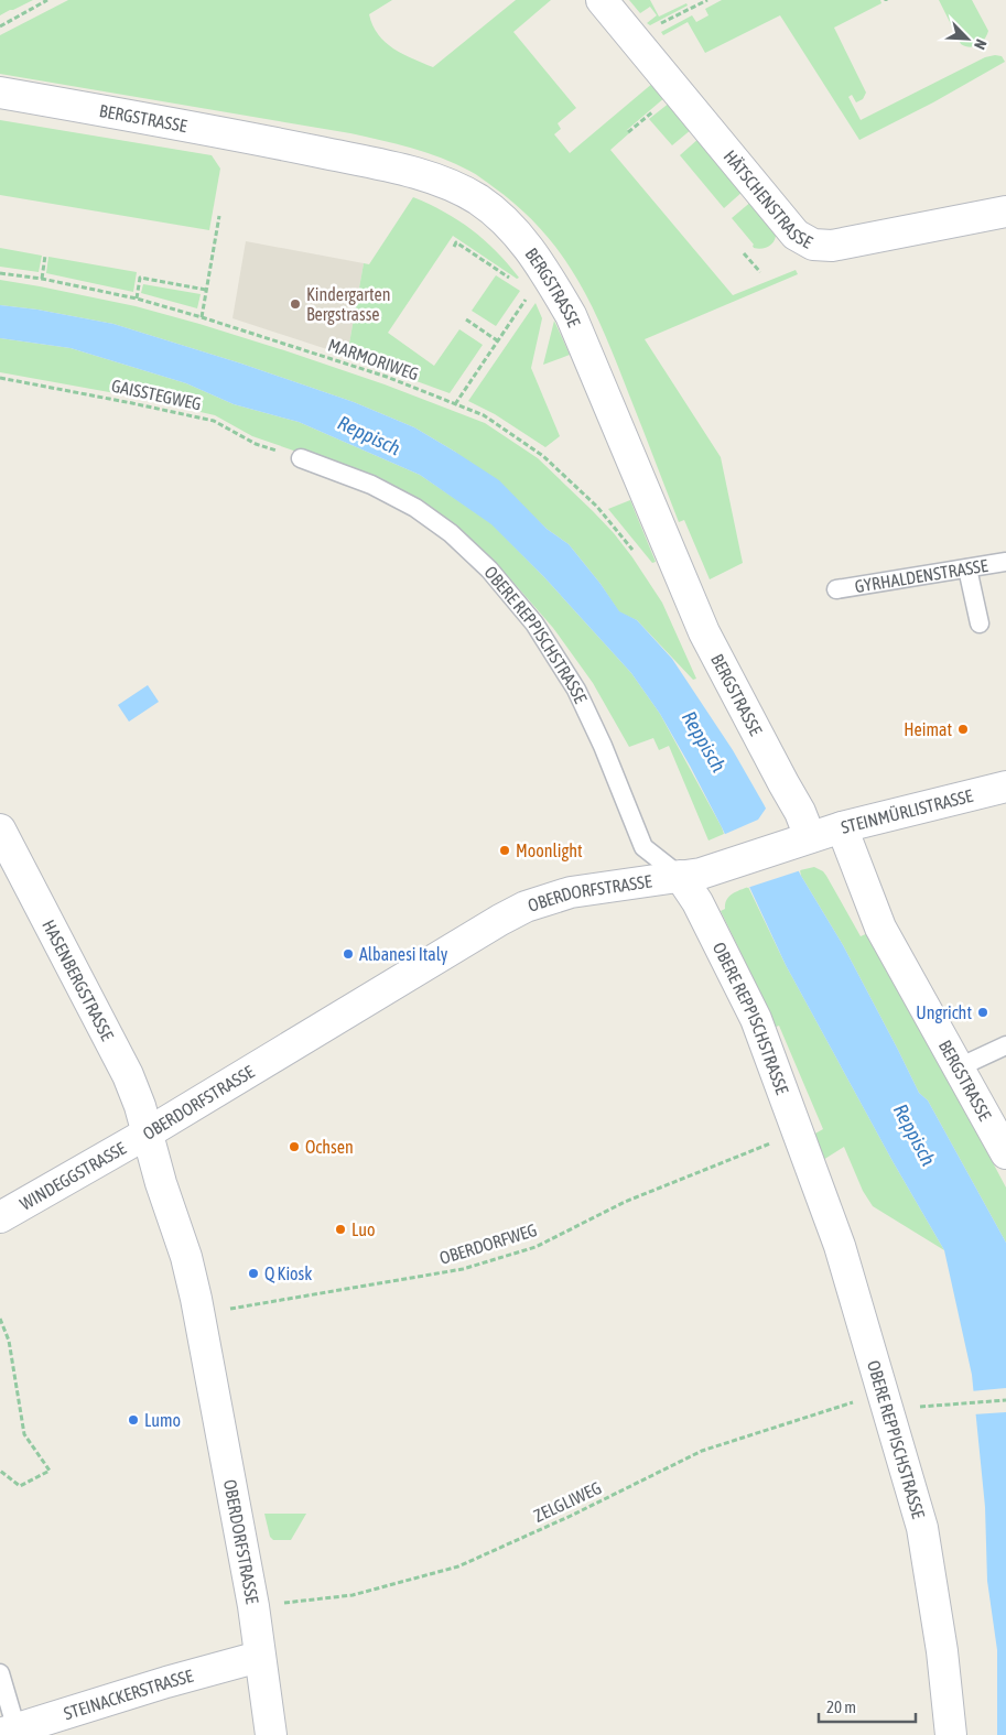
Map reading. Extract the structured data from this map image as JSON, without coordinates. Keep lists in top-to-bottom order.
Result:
{
  "streets": {
    "street": [
      "BERGSTRASSE",
      "HÄTSCHENSTRASSE",
      "OBERE REPPISCHSTRASSE",
      "STEINMÜRLISTRASSE",
      "OBERDORFSTRASSE",
      "HASENBERGSTRASSE",
      "WINDEGGSTRASSE",
      "STEINACKERSTRASSE"
    ],
    "lane": ["GYRHALDENSTRASSE"],
    "path": [
      "MARMORIWEG",
      "GAISSTEGWEG",
      "OBERDORFWEG",
      "ZELGLIWEG"
    ]
  },
  "crossings": [
    ["BERGSTRASSE", "STEINMÜRLISTRASSE"],
    ["BERGSTRASSE", "OBERDORFSTRASSE"],
    ["GAISSTEGWEG", "OBERE REPPISCHSTRASSE"],
    ["OBERE REPPISCHSTRASSE", "OBERDORFSTRASSE"],
    ["OBERE REPPISCHSTRASSE", "OBERDORFWEG"],
    ["OBERE REPPISCHSTRASSE", "ZELGLIWEG"],
    ["STEINMÜRLISTRASSE", "OBERDORFSTRASSE"],
    ["OBERDORFSTRASSE", "HASENBERGSTRASSE"],
    ["OBERDORFSTRASSE", "WINDEGGSTRASSE"],
    ["OBERDORFSTRASSE", "OBERDORFWEG"],
    ["OBERDORFSTRASSE", "ZELGLIWEG"],
    ["OBERDORFSTRASSE", "STEINACKERSTRASSE"],
    ["HASENBERGSTRASSE", "WINDEGGSTRASSE"]
  ],
  "water": ["Reppisch"],
  "places": [
    "Kindergarten Bergstrasse",
    "Heimat",
    "Moonlight",
    "Albanesi Italy",
    "Ungricht",
    "Ochsen",
    "Luo",
    "Q Kiosk",
    "Lumo"
  ],
  "scale_bar": "20 m",
  "north": "bottom right"
}
